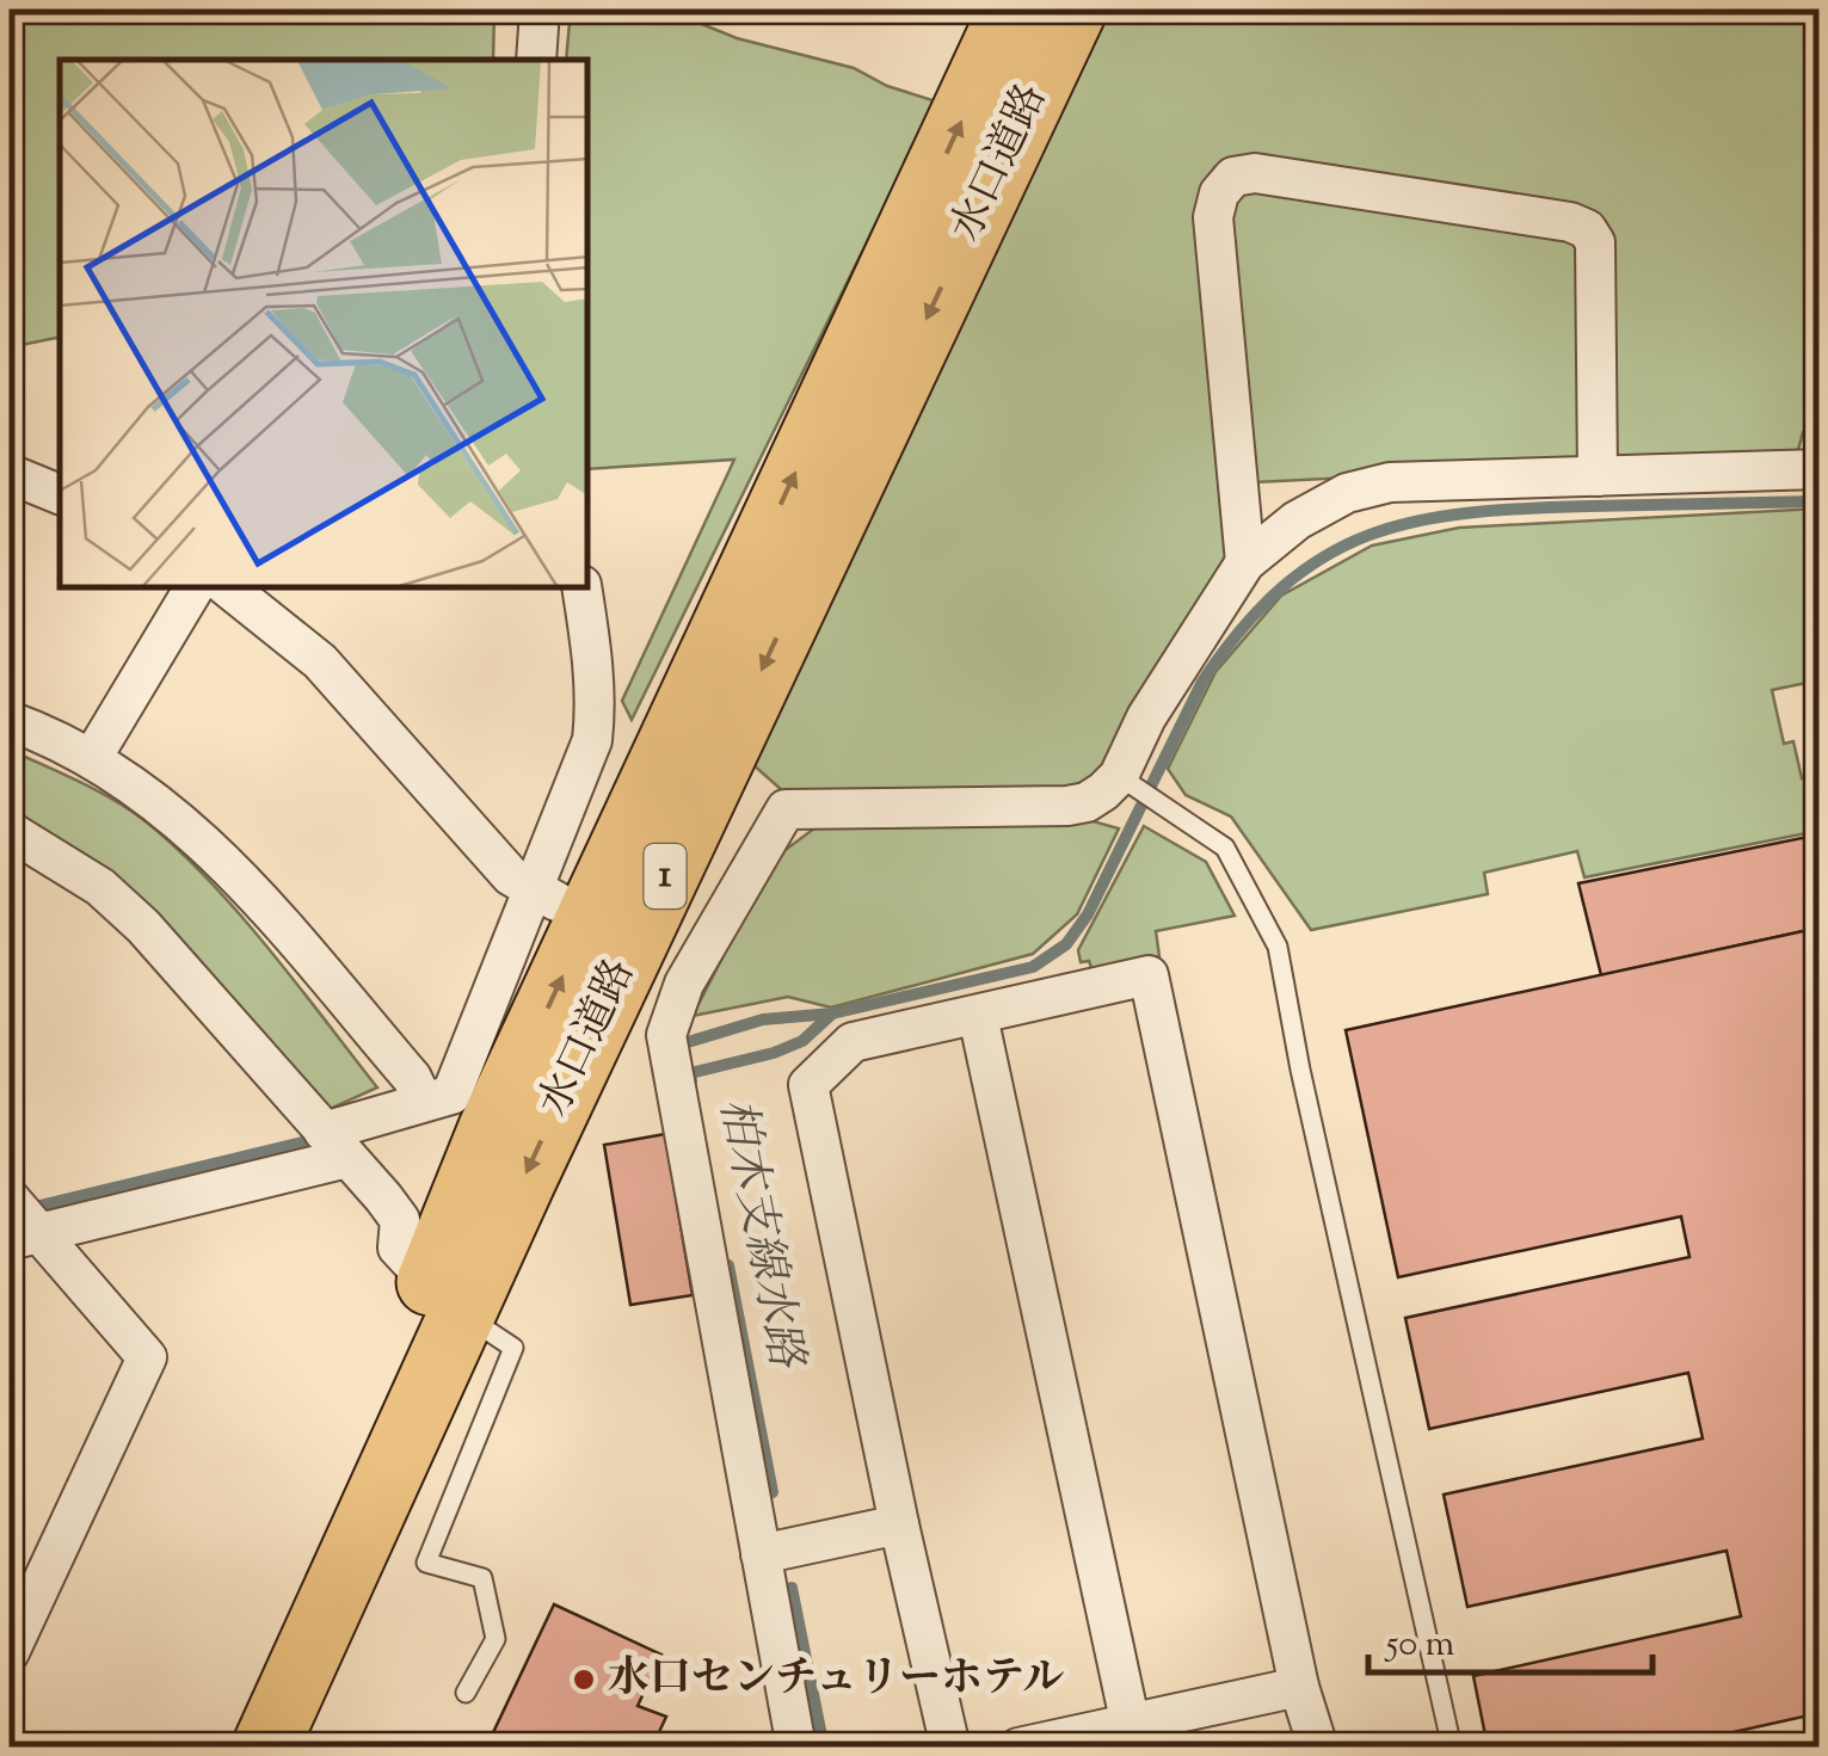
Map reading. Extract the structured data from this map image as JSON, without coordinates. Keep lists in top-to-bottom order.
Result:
{
  "streets": {
    "highway": ["水口道路", "1"]
  },
  "water": ["柏木支線水路"],
  "places": ["水口センチュリーホテル"],
  "scale_bar": "50 m"
}
